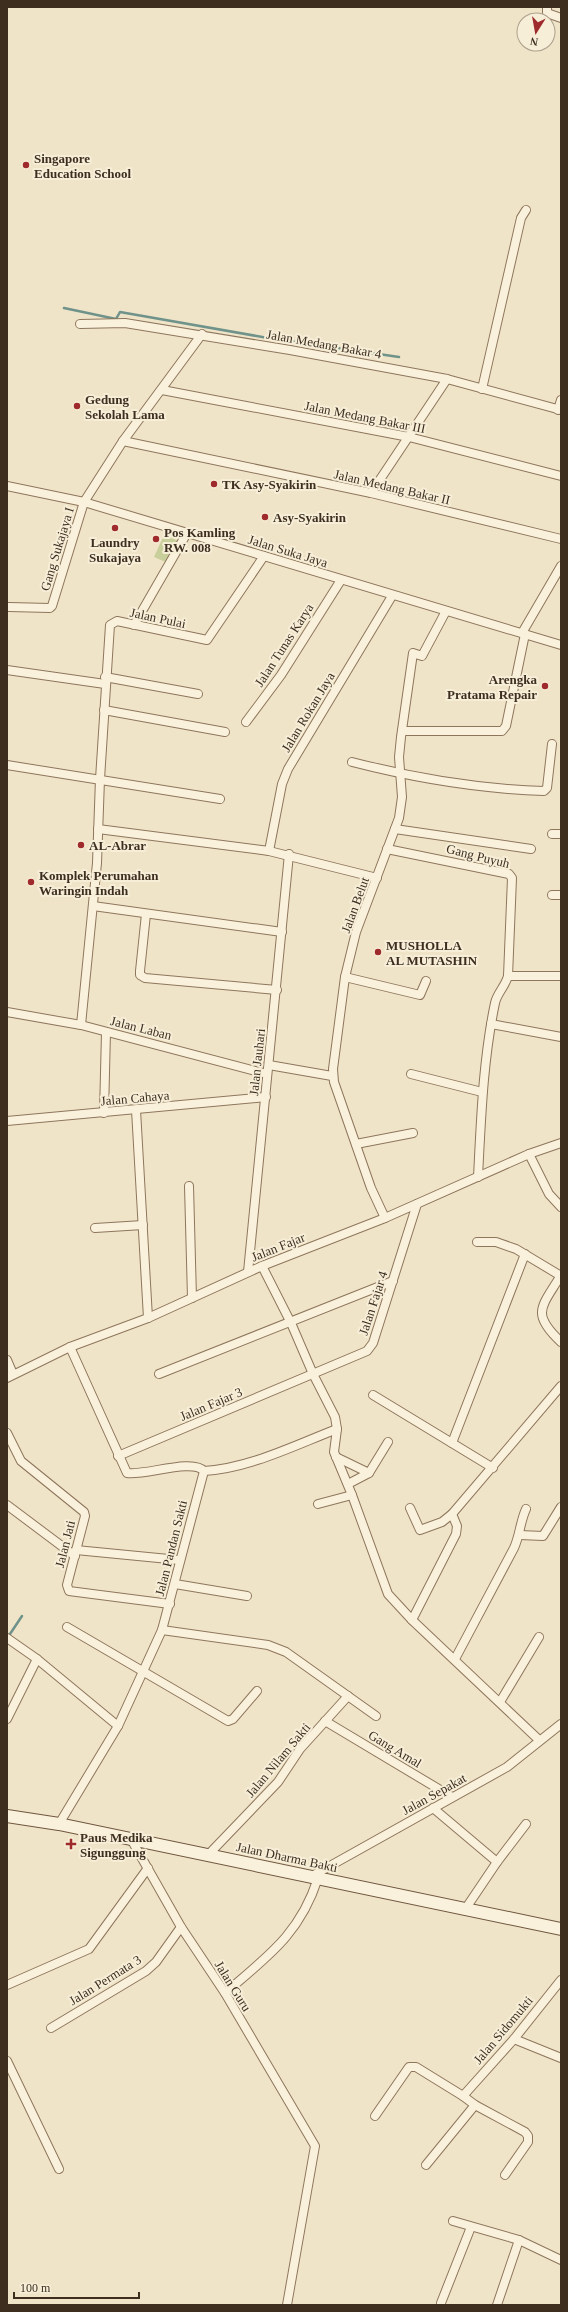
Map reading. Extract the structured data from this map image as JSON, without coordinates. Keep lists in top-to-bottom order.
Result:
{
  "streets": {
    "main road": ["Jalan Dharma Bakti"],
    "street": [
      "Jalan Medang Bakar 4",
      "Jalan Medang Bakar III",
      "Jalan Medang Bakar II",
      "Gang Sukajaya I",
      "Jalan Suka Jaya",
      "Jalan Pulai",
      "Jalan Tunas Karya",
      "Jalan Rokan Jaya",
      "Gang Puyuh",
      "Jalan Belut",
      "Jalan Laban",
      "Jalan Jauhari",
      "Jalan Cahaya",
      "Jalan Fajar",
      "Jalan Fajar 4",
      "Jalan Fajar 3",
      "Jalan Jati",
      "Jalan Pandan Sakti",
      "Gang Amal",
      "Jalan Nilam Sakti",
      "Jalan Sepakat",
      "Jalan Permata 3",
      "Jalan Guru",
      "Jalan Sidomukti"
    ]
  },
  "crossings": [
    ["Gang Sukajaya I", "Jalan Suka Jaya"],
    ["Jalan Suka Jaya", "Jalan Pulai"],
    ["Jalan Suka Jaya", "Jalan Tunas Karya"],
    ["Jalan Suka Jaya", "Jalan Rokan Jaya"],
    ["Jalan Suka Jaya", "Jalan Belut"],
    ["Jalan Pulai", "Jalan Laban"],
    ["Gang Puyuh", "Jalan Belut"],
    ["Jalan Belut", "Jalan Laban"],
    ["Jalan Belut", "Jalan Fajar"],
    ["Jalan Laban", "Jalan Jauhari"],
    ["Jalan Jauhari", "Jalan Cahaya"],
    ["Jalan Jauhari", "Jalan Fajar"],
    ["Jalan Fajar", "Jalan Fajar 4"],
    ["Jalan Fajar 4", "Jalan Fajar 3"],
    ["Jalan Jati", "Jalan Pandan Sakti"],
    ["Jalan Pandan Sakti", "Jalan Dharma Bakti"],
    ["Gang Amal", "Jalan Nilam Sakti"],
    ["Gang Amal", "Jalan Sepakat"],
    ["Jalan Nilam Sakti", "Jalan Dharma Bakti"],
    ["Jalan Sepakat", "Jalan Dharma Bakti"],
    ["Jalan Dharma Bakti", "Jalan Guru"],
    ["Jalan Permata 3", "Jalan Guru"]
  ],
  "places": {
    "other": [
      "Singapore Education School",
      "Gedung Sekolah Lama",
      "TK Asy-Syakirin",
      "Asy-Syakirin",
      "Laundry Sukajaya",
      "Pos Kamling RW. 008",
      "Arengka Pratama Repair",
      "AL-Abrar",
      "Komplek Perumahan Waringin Indah",
      "MUSHOLLA AL MUTASHIN"
    ],
    "health": ["Paus Medika Sigunggung"]
  },
  "scale_bar": "100 m",
  "north": "bottom"
}
